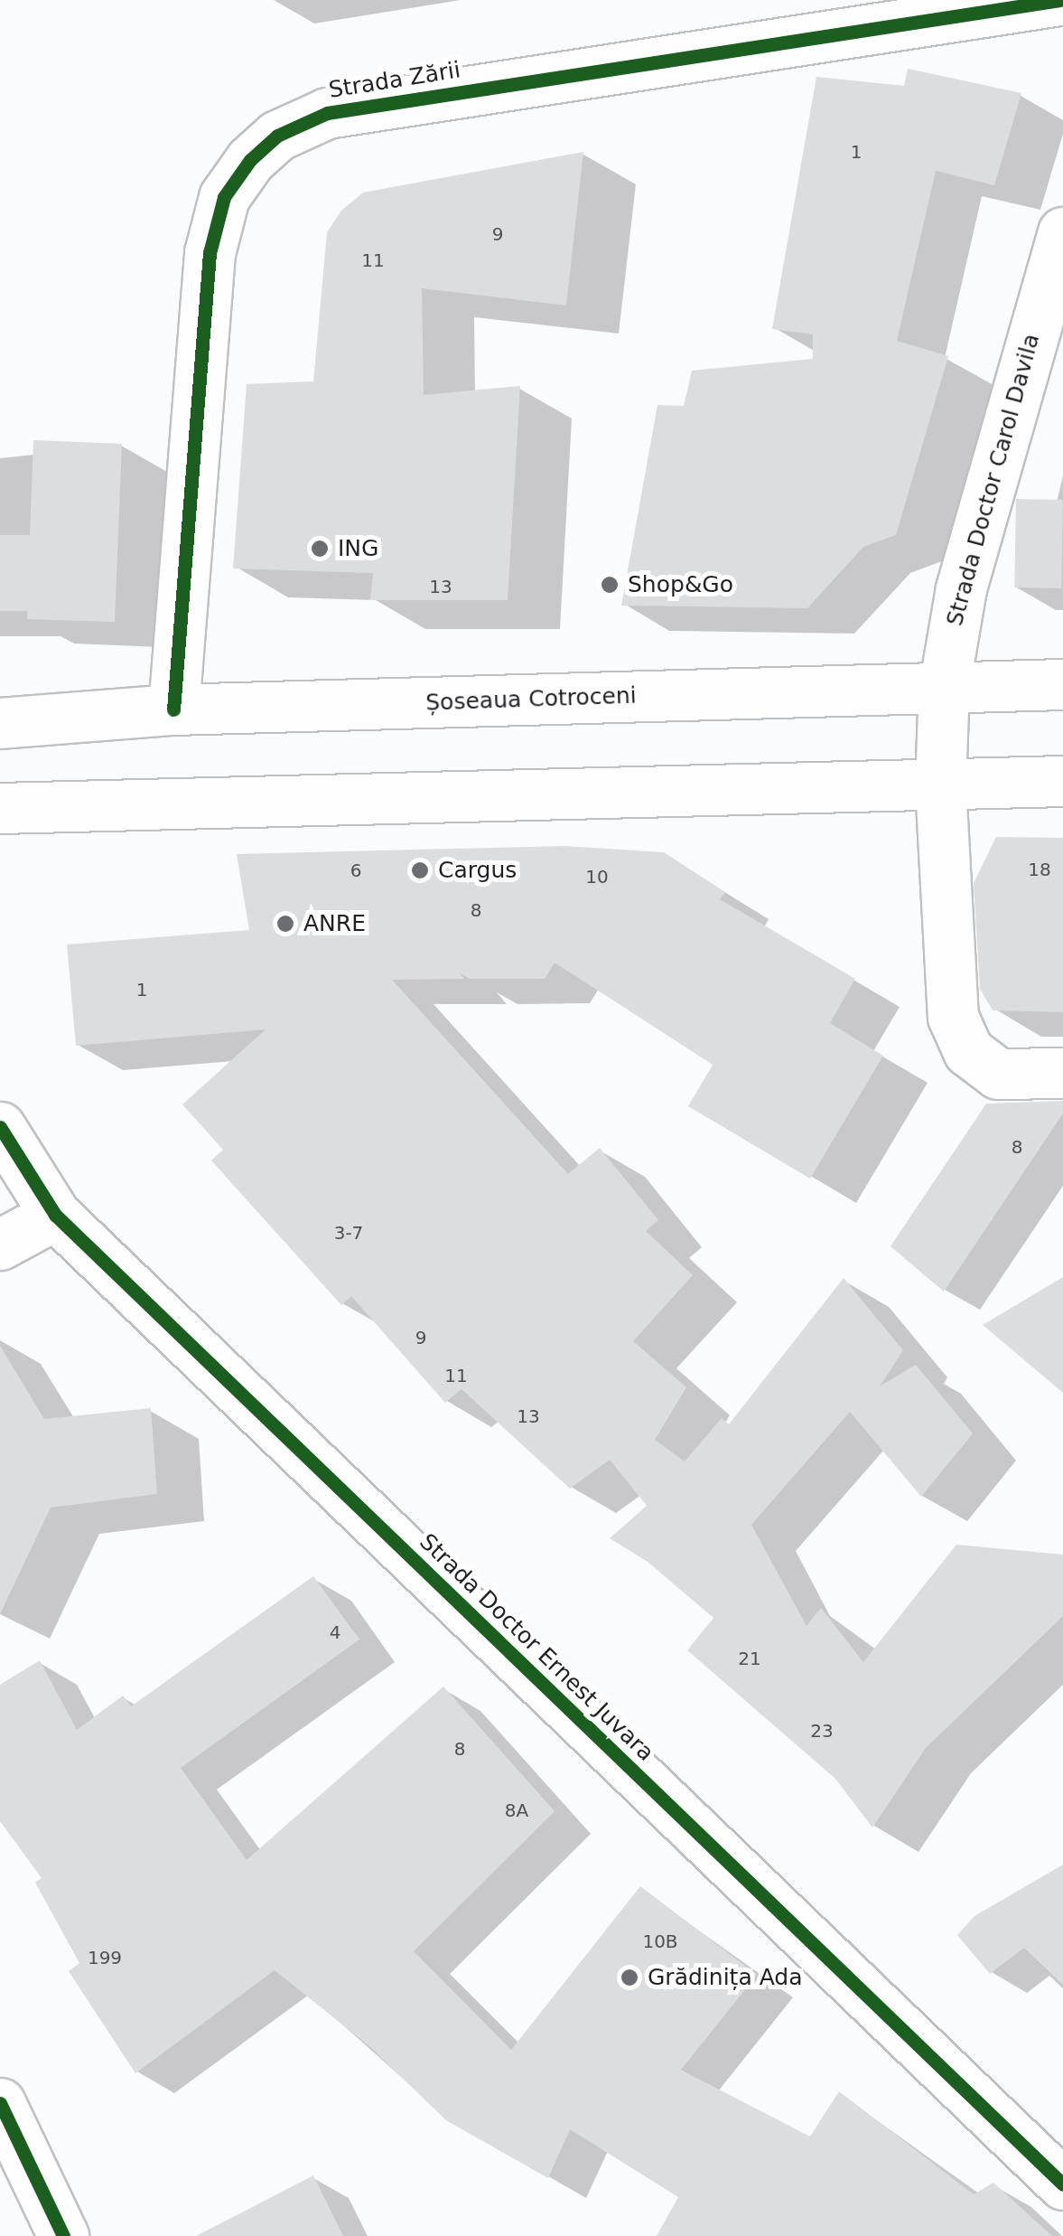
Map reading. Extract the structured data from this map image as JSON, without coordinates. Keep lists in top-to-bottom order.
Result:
{
  "streets": {
    "street": [
      "Strada Zării",
      "Strada Doctor Carol Davila",
      "Șoseaua Cotroceni",
      "Strada Doctor Ernest Juvara"
    ]
  },
  "crossings": [
    ["Strada Zării", "Șoseaua Cotroceni"],
    ["Strada Doctor Carol Davila", "Șoseaua Cotroceni"]
  ],
  "places": [
    "ING",
    "Shop&Go",
    "Cargus",
    "ANRE",
    "Grădinița Ada"
  ],
  "house_numbers": [
    "1",
    "9",
    "11",
    "13",
    "18",
    "6",
    "10",
    "8",
    "1",
    "8",
    "3-7",
    "9",
    "11",
    "13",
    "4",
    "21",
    "23",
    "8",
    "8A",
    "10B",
    "199"
  ]
}
